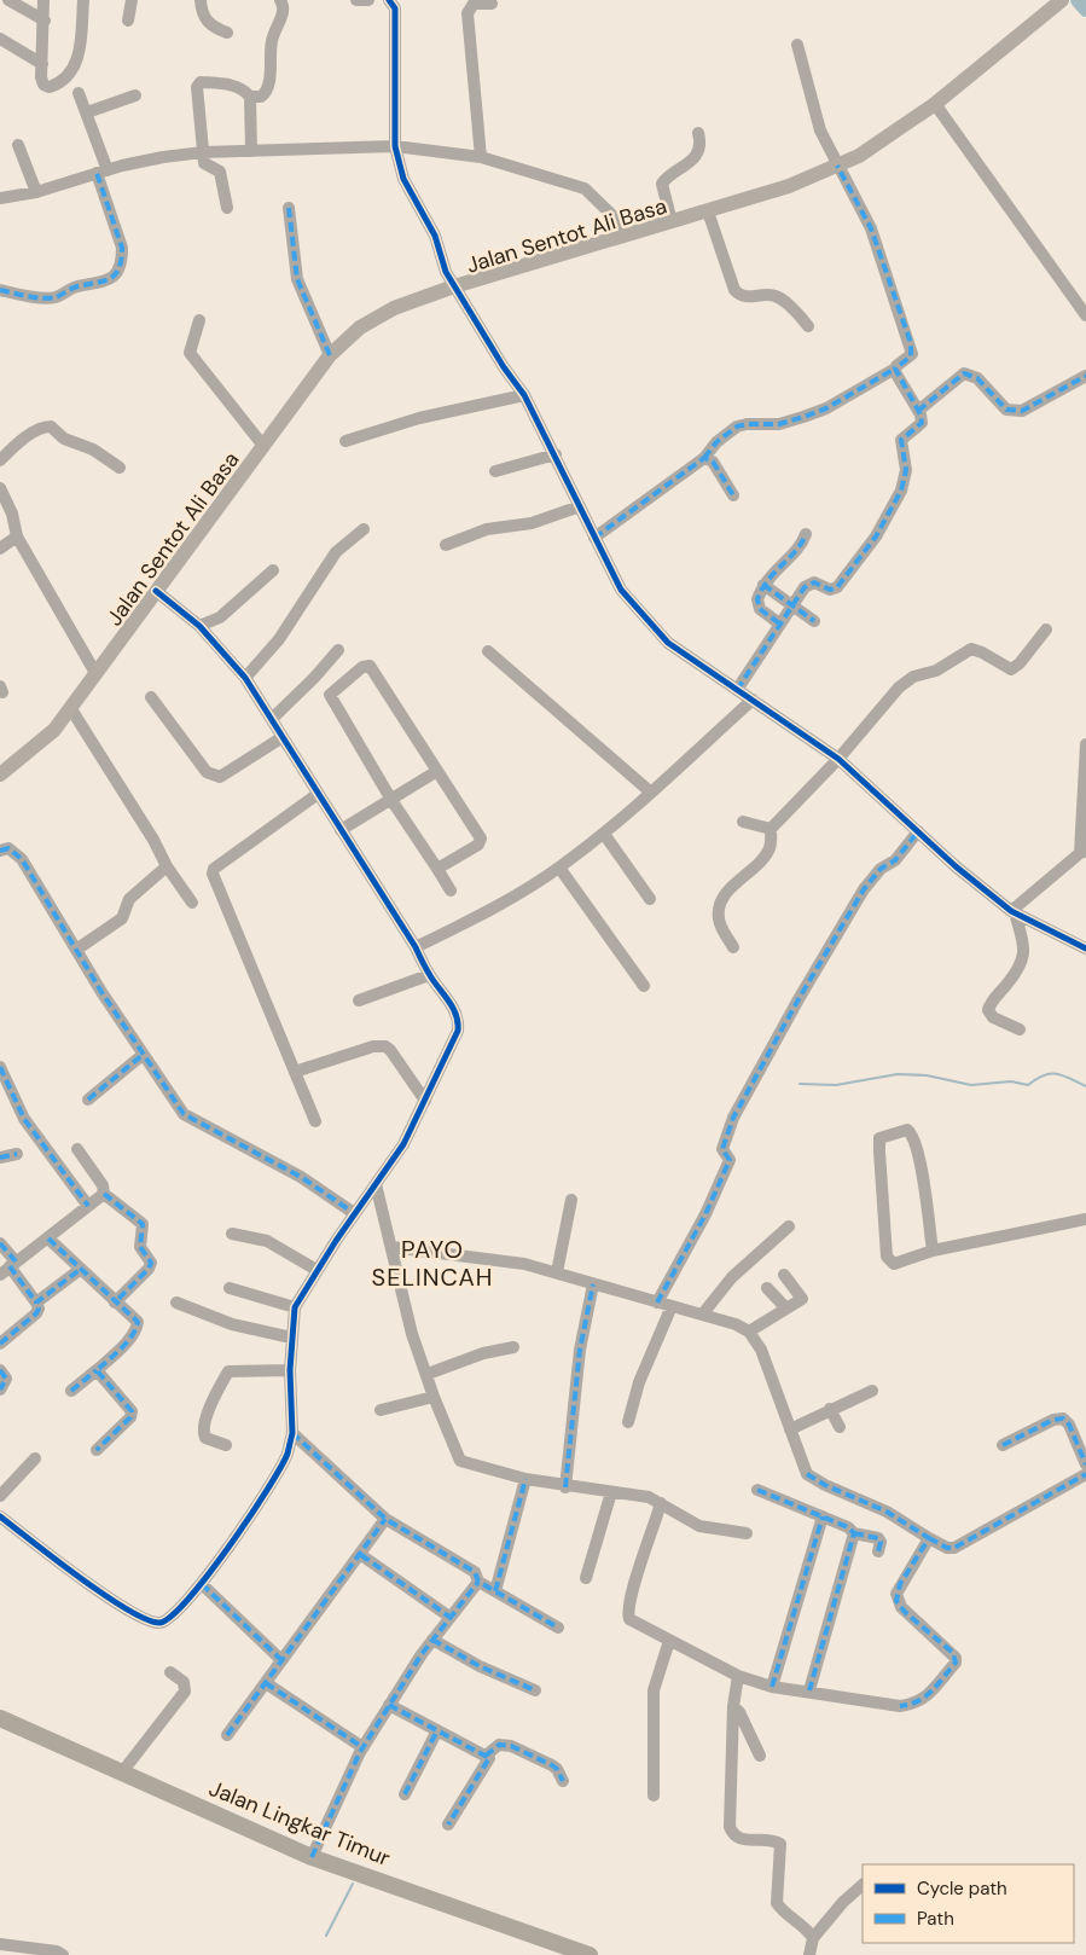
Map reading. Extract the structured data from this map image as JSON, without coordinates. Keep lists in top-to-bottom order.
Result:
{
  "streets": {
    "highway": ["Jalan Lingkar Timur"],
    "main road": ["Jalan Sentot Ali Basa"]
  },
  "districts": ["PAYO SELINCAH"],
  "legend": ["Cycle path", "Path"]
}
